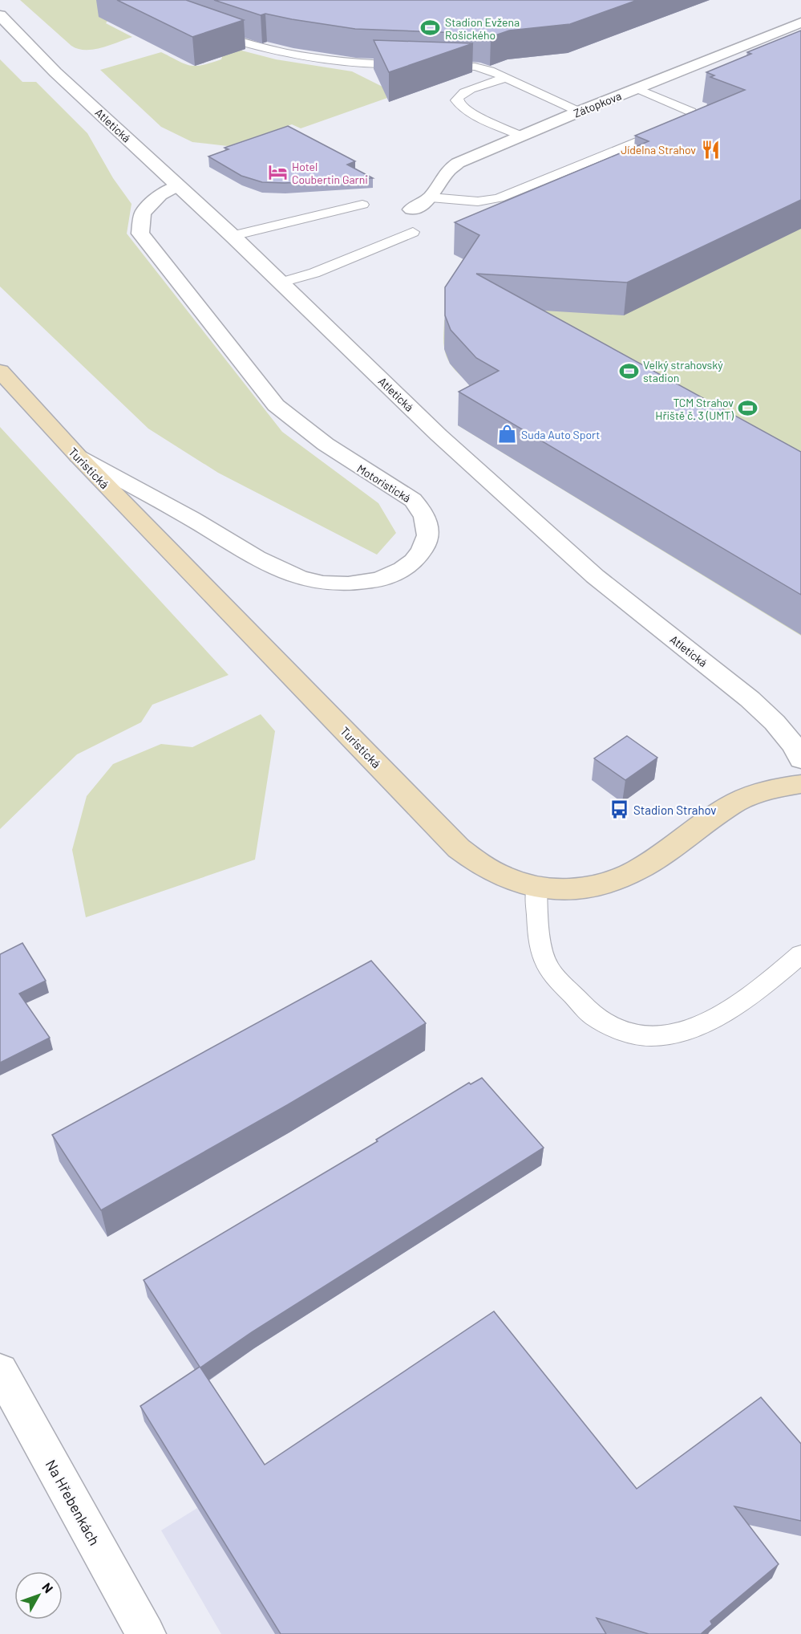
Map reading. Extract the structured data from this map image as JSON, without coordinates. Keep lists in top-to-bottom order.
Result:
{
  "streets": {
    "main road": ["Turistická"],
    "street": [
      "Zátopkova",
      "Atletická",
      "Motoristická",
      "Na Hřebenkách"
    ]
  },
  "crossings": [
    ["Atletická", "Motoristická"],
    ["Turistická", "Motoristická"]
  ],
  "places": {
    "sports": ["Stadion Evžena Rošického", "Velký strahovský stadion", "TCM Strahov Hřiště č. 3 (UMT)"],
    "restaurant": ["Jídelna Strahov"],
    "hotel": ["Hotel Coubertin Garni"],
    "shop": ["Suda Auto Sport"],
    "bus stop": ["Stadion Strahov"]
  },
  "north": "top right"
}
